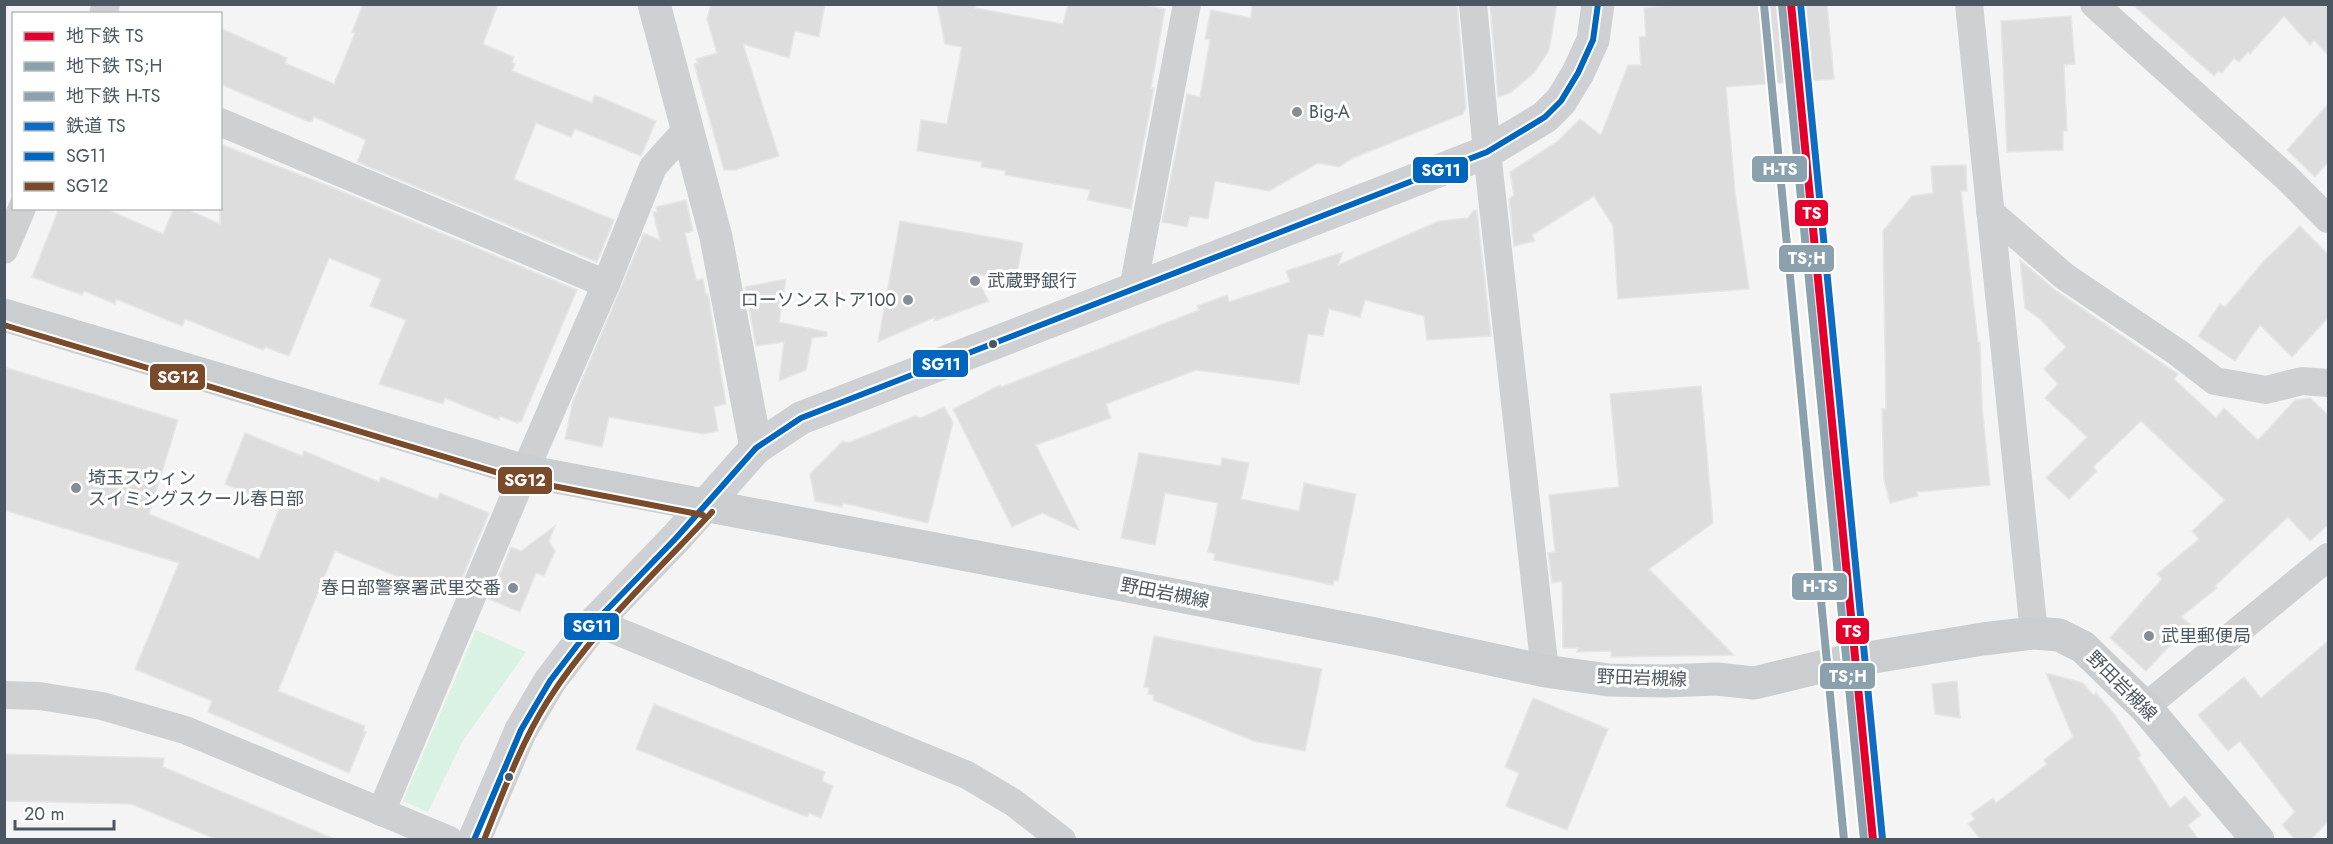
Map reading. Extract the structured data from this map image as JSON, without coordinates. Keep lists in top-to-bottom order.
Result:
{
  "streets": {
    "main road": ["野田岩槻線"]
  },
  "places": [
    "Big-A",
    "武蔵野銀行",
    "ローソンストア100",
    "埼玉スウィン スイミングスクール春日部",
    "春日部警察署武里交番",
    "武里郵便局"
  ],
  "lines": [
    "metro line TS",
    "rail line TS",
    "transit line SG11",
    "metro line TS;H",
    "metro line H-TS",
    "transit line SG12"
  ],
  "legend": [
    "地下鉄 TS",
    "地下鉄 TS;H",
    "地下鉄 H-TS",
    "鉄道 TS",
    "SG11",
    "SG12"
  ],
  "scale_bar": "20 m"
}
